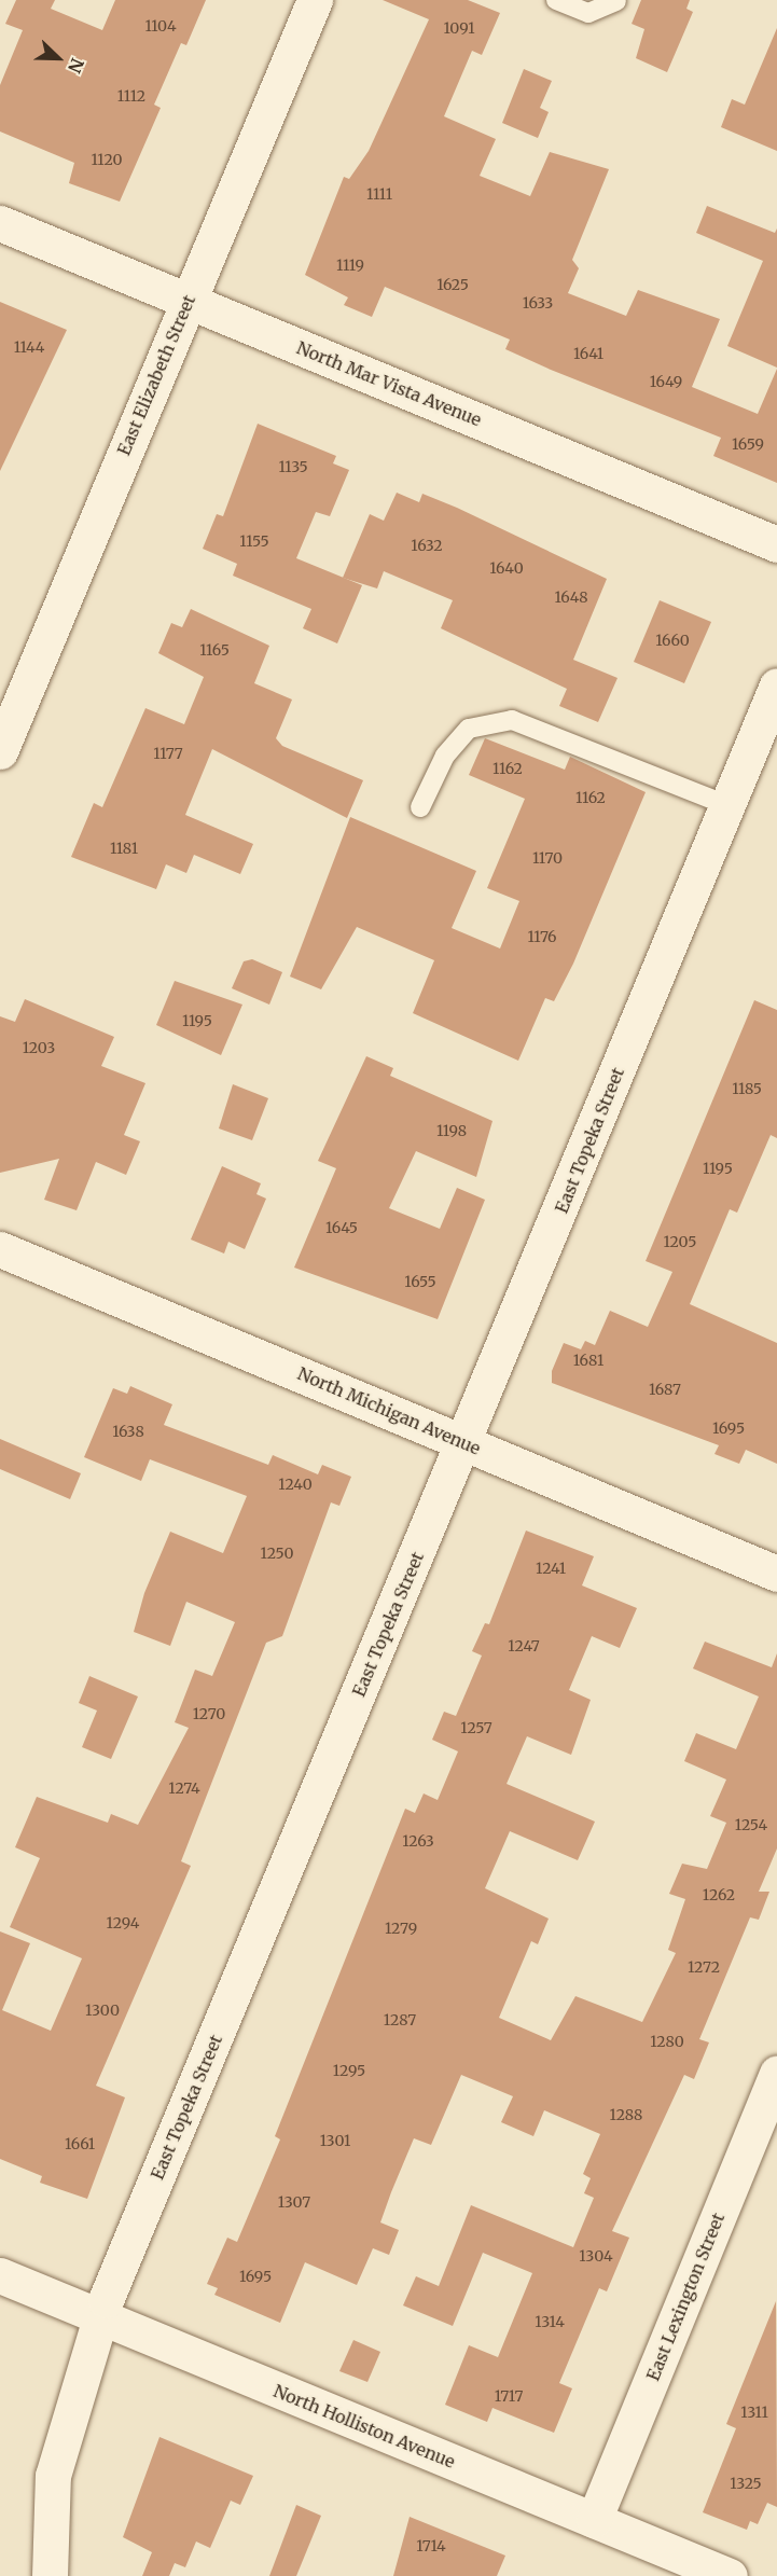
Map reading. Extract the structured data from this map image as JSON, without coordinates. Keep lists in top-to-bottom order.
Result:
{
  "streets": {
    "street": [
      "East Elizabeth Street",
      "North Mar Vista Avenue",
      "East Topeka Street",
      "North Michigan Avenue",
      "East Lexington Street",
      "North Holliston Avenue"
    ]
  },
  "crossings": [
    ["East Elizabeth Street", "North Mar Vista Avenue"],
    ["East Topeka Street", "North Michigan Avenue"],
    ["East Topeka Street", "North Holliston Avenue"],
    ["East Lexington Street", "North Holliston Avenue"]
  ],
  "house_numbers": [
    "1104",
    "1091",
    "1112",
    "1120",
    "1111",
    "1119",
    "1625",
    "1633",
    "1144",
    "1641",
    "1649",
    "1659",
    "1135",
    "1155",
    "1632",
    "1640",
    "1648",
    "1660",
    "1165",
    "1177",
    "1162",
    "1162",
    "1181",
    "1170",
    "1176",
    "1195",
    "1203",
    "1185",
    "1198",
    "1195",
    "1645",
    "1205",
    "1655",
    "1681",
    "1687",
    "1695",
    "1638",
    "1240",
    "1250",
    "1241",
    "1247",
    "1270",
    "1257",
    "1274",
    "1254",
    "1263",
    "1262",
    "1294",
    "1279",
    "1272",
    "1300",
    "1287",
    "1280",
    "1295",
    "1288",
    "1301",
    "1661",
    "1307",
    "1304",
    "1695",
    "1314",
    "1717",
    "1311",
    "1325",
    "1714"
  ],
  "north": "bottom right"
}
